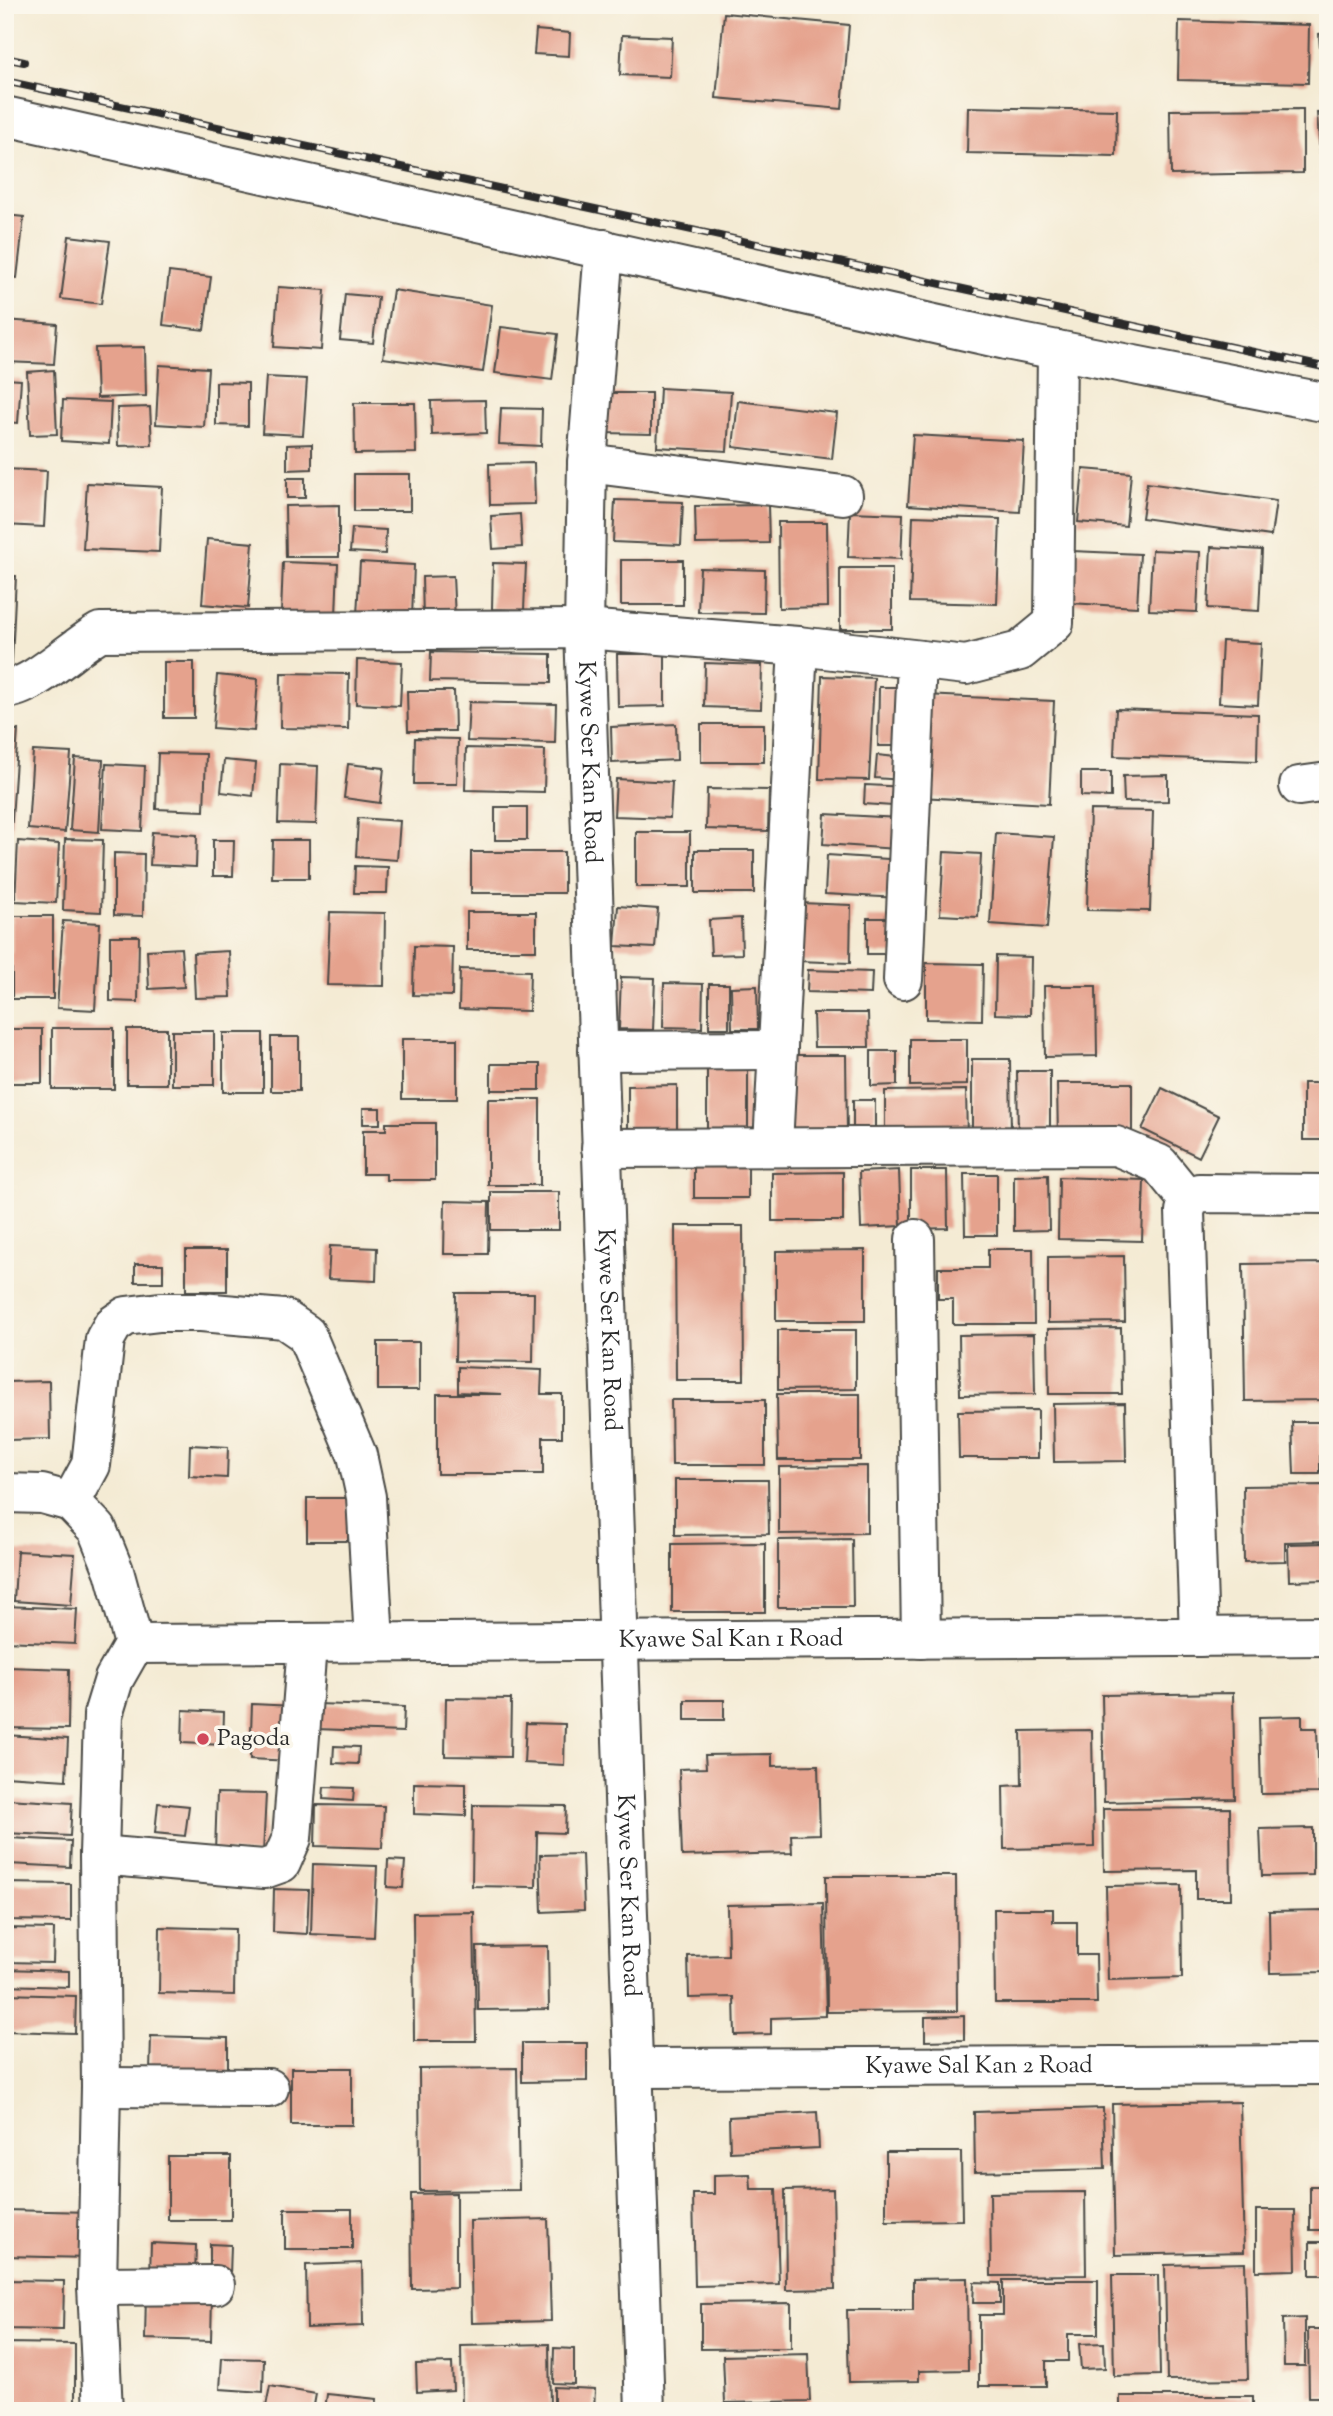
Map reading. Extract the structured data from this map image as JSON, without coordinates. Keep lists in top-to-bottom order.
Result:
{
  "streets": {
    "street": ["Kywe Ser Kan Road", "Kyawe Sal Kan 1 Road", "Kyawe Sal Kan 2 Road"]
  },
  "crossings": [
    ["Kywe Ser Kan Road", "Kyawe Sal Kan 1 Road"],
    ["Kywe Ser Kan Road", "Kyawe Sal Kan 2 Road"]
  ],
  "places": ["Pagoda"]
}
